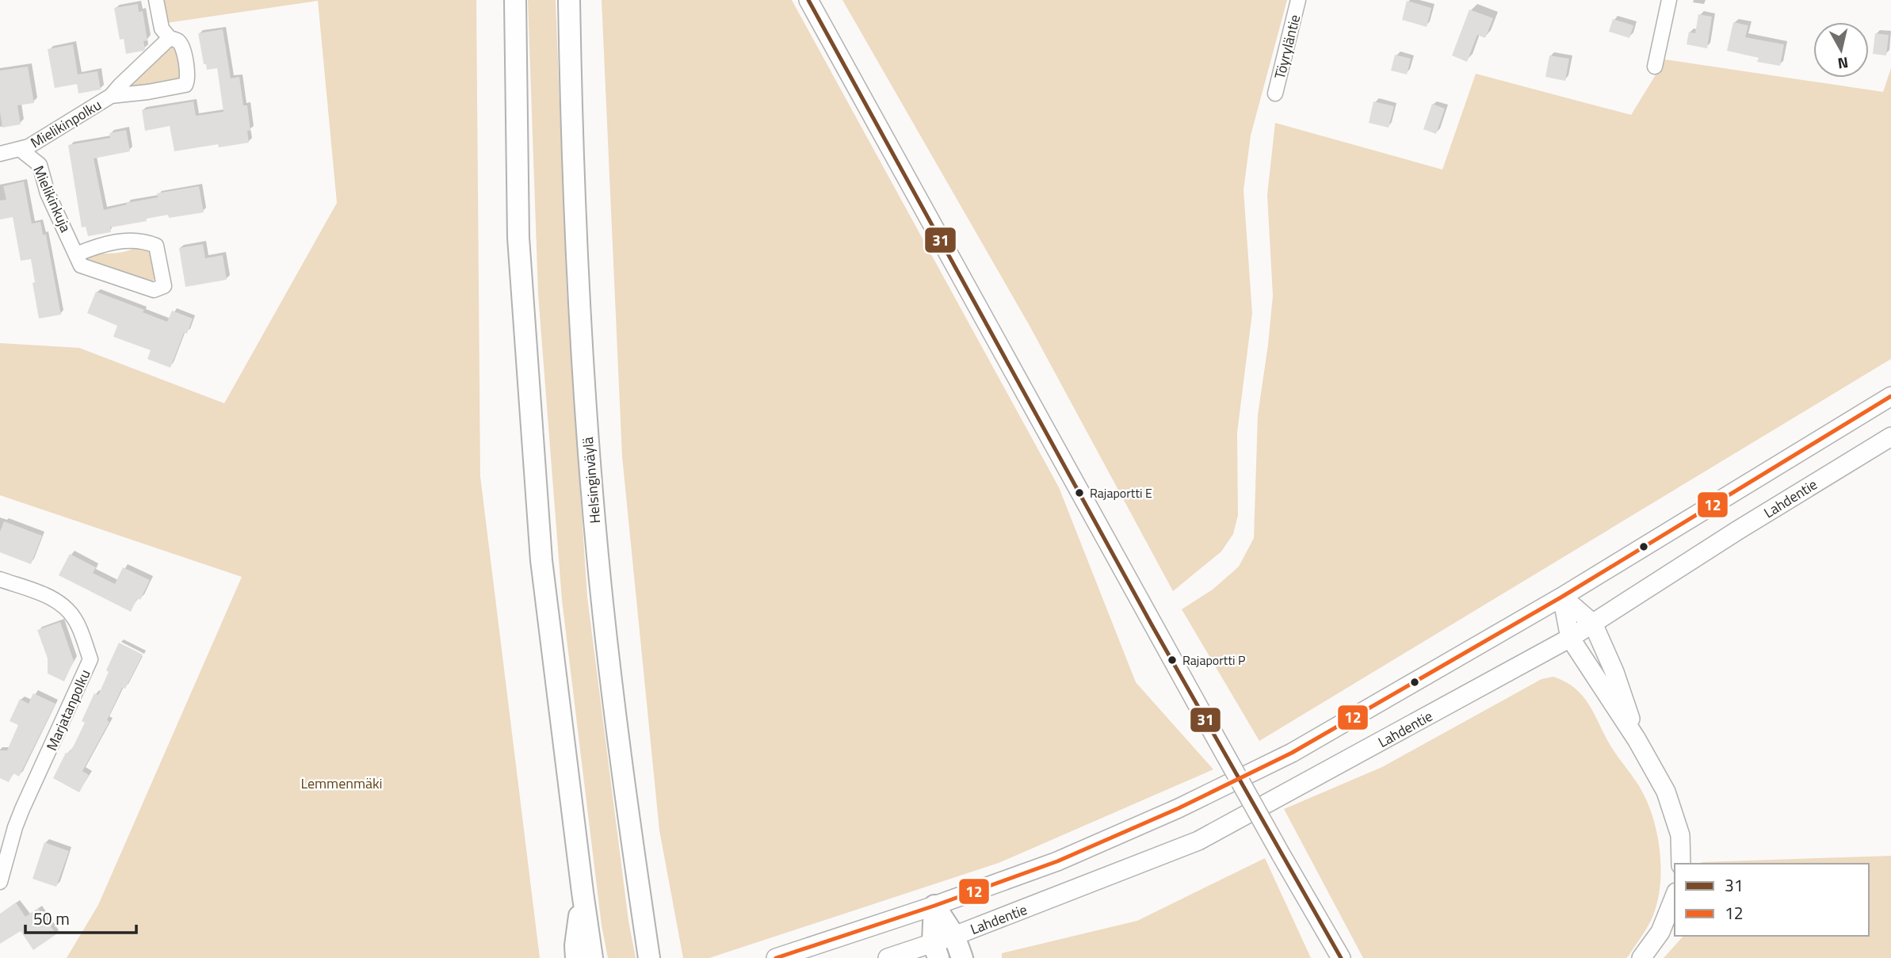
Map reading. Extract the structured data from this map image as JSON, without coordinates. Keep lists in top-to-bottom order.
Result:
{
  "streets": {
    "highway": ["Helsinginväylä"],
    "main road": ["Lahdentie"],
    "street": [
      "Töyryläntie",
      "Mielikinpolku",
      "Mielikinkuja",
      "Marjatanpolku"
    ]
  },
  "crossings": [
    ["Mielikinpolku", "Mielikinkuja"]
  ],
  "parks": ["Lemmenmäki"],
  "places": ["Rajaportti E", "Rajaportti P"],
  "lines": ["transit line 31", "transit line 12"],
  "legend": ["31", "12"],
  "scale_bar": "50 m",
  "north": "bottom"
}
